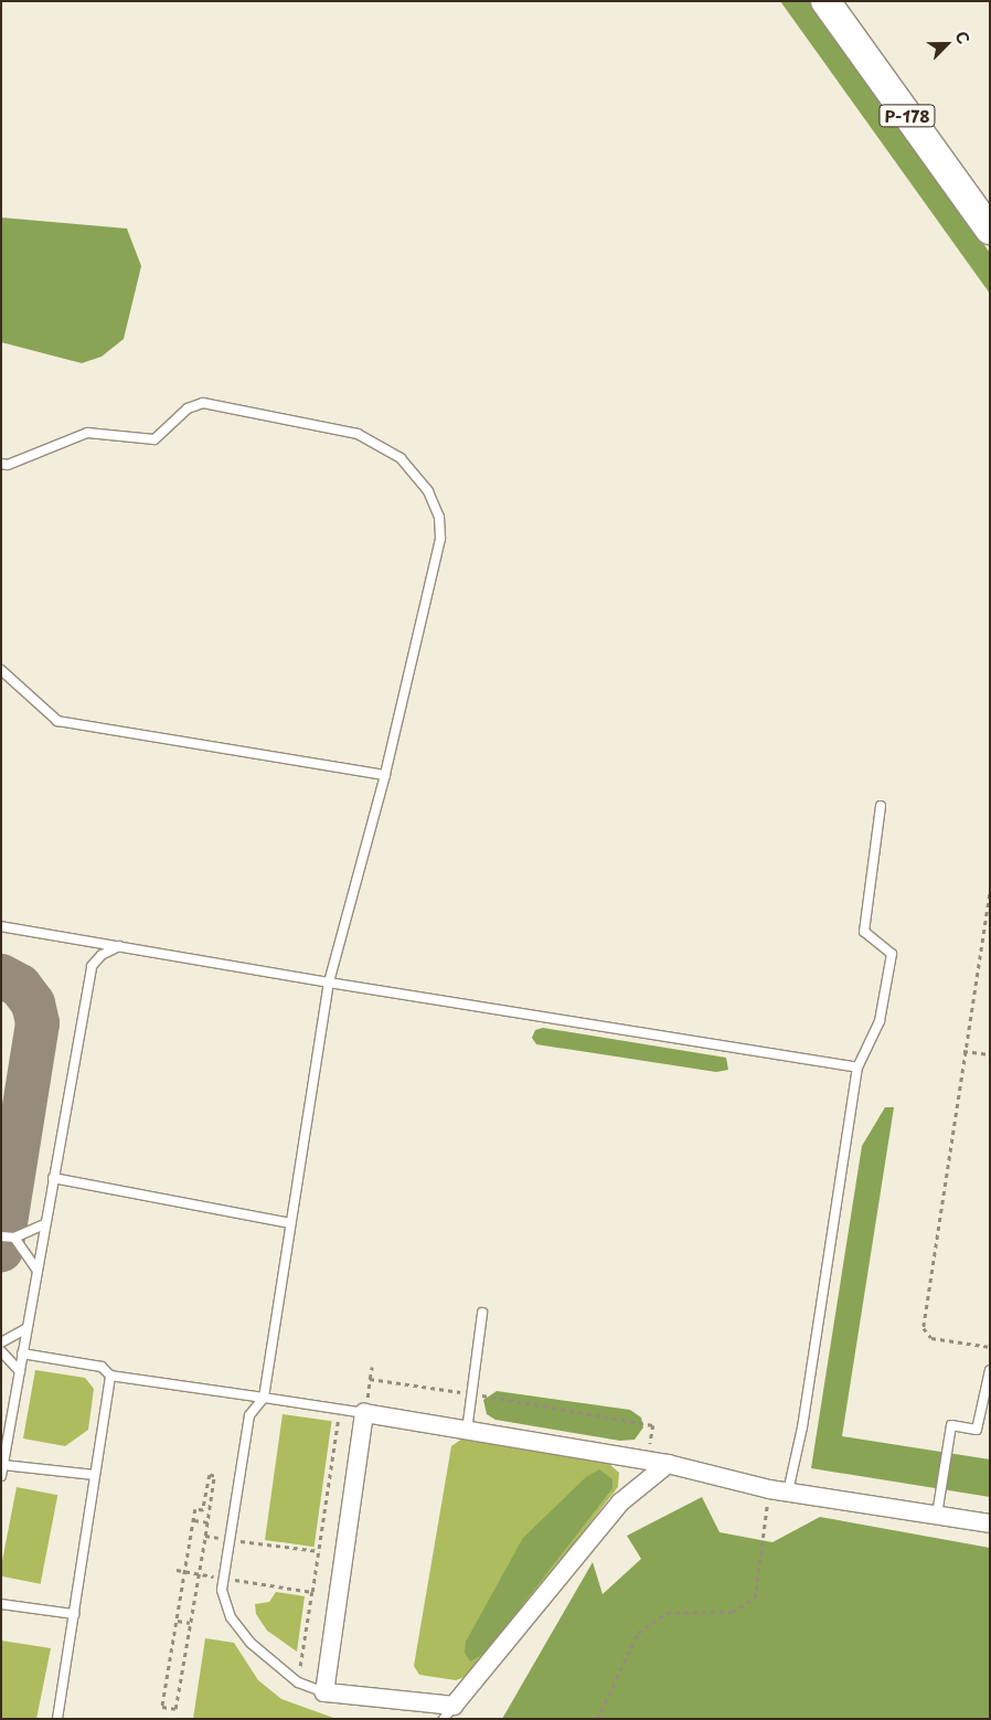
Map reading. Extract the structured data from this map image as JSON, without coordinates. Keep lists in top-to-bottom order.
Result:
{
  "streets": {
    "highway": ["Р-178"]
  },
  "north": "top right"
}
